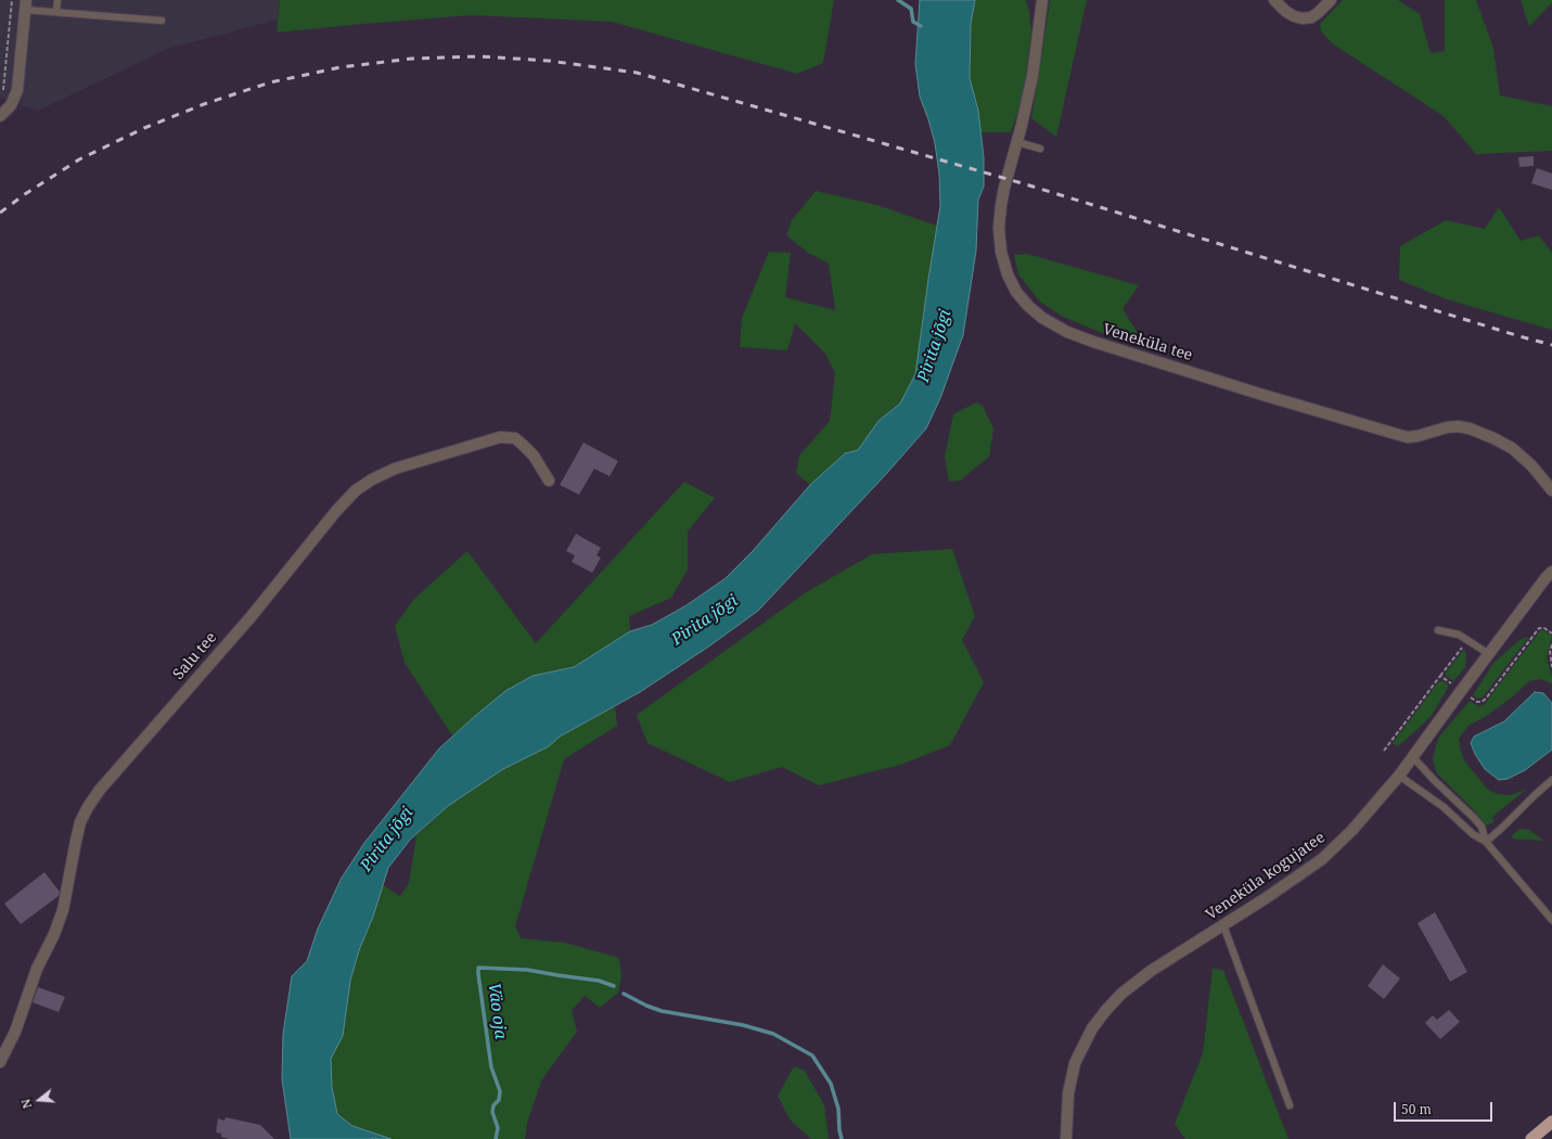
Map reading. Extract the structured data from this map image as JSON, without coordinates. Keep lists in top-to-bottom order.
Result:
{
  "streets": {
    "street": ["Veneküla tee", "Salu tee", "Veneküla kogujatee"]
  },
  "water": ["Pirita jõgi", "Väo oja"],
  "scale_bar": "50 m",
  "north": "left"
}
